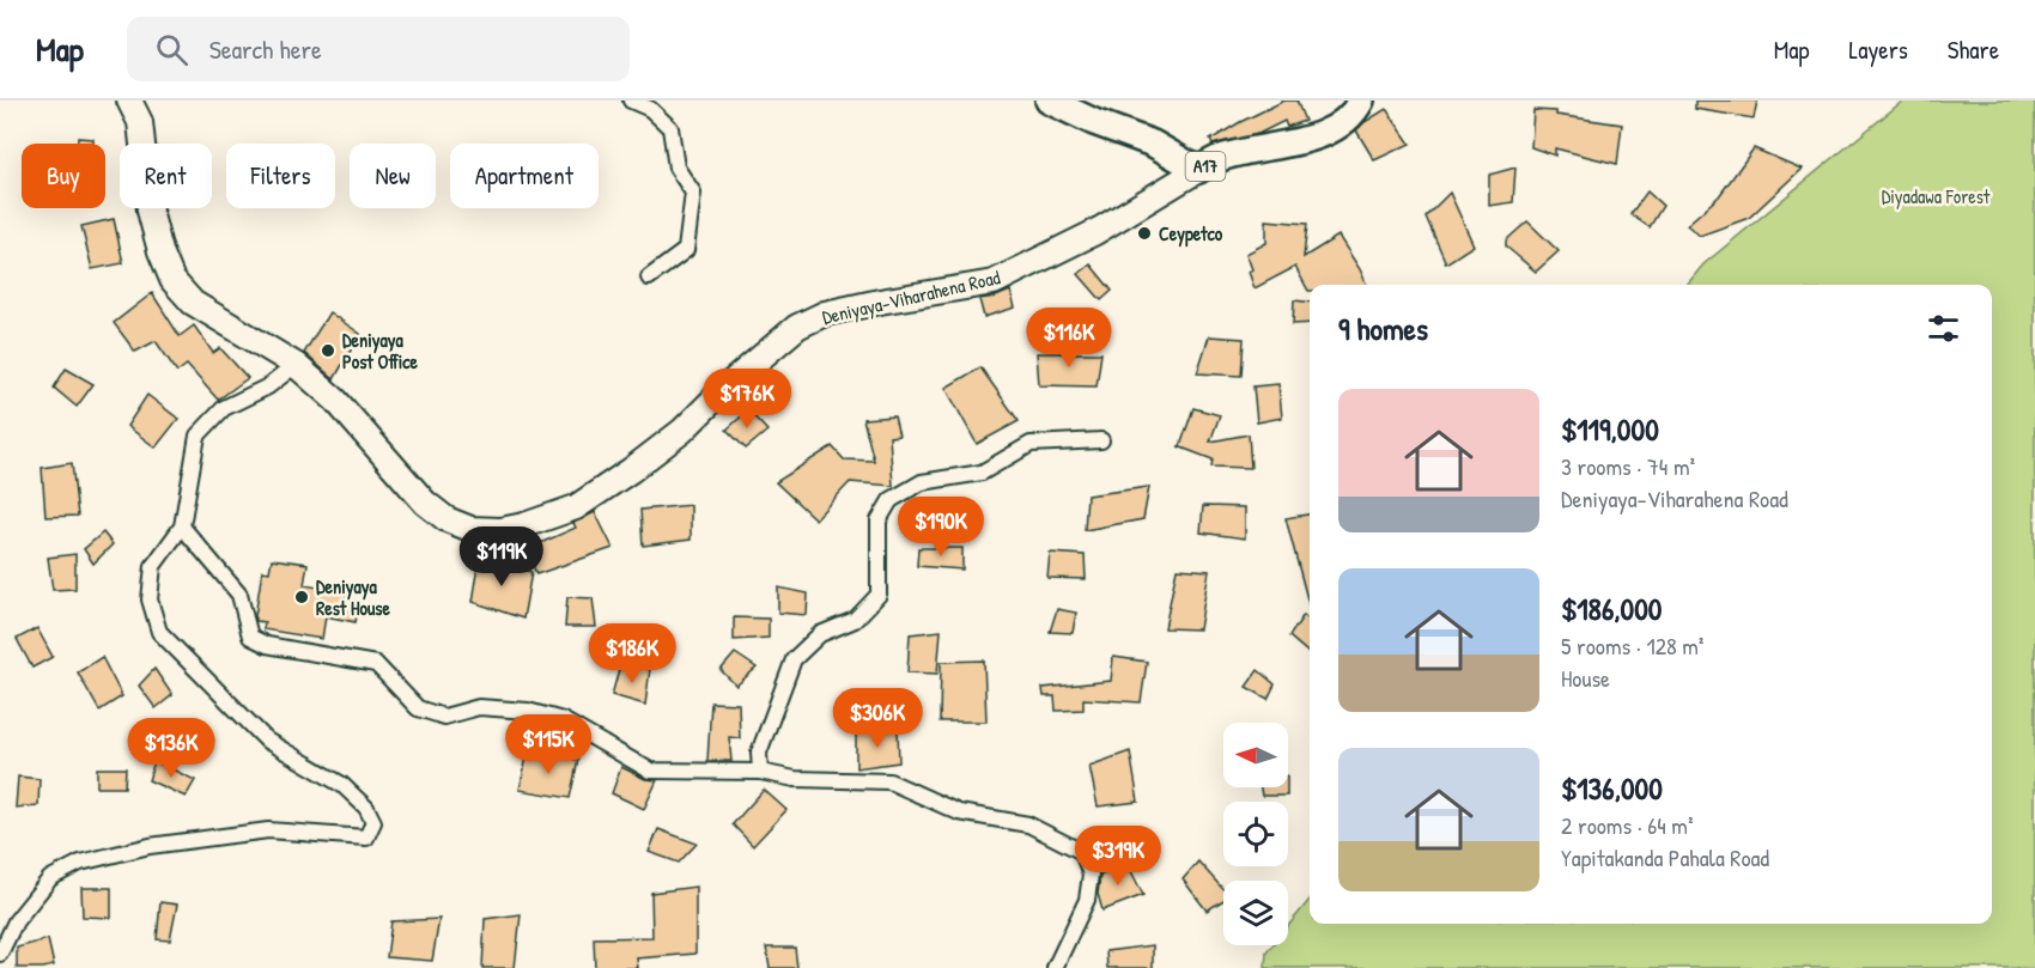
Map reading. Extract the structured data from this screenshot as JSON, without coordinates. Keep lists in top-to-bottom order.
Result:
{
  "streets": {
    "highway": ["A17"],
    "main road": ["Deniyaya-Viharahena Road"]
  },
  "crossings": [
    ["A17", "Deniyaya-Viharahena Road"]
  ],
  "parks": ["Diyadawa Forest"],
  "places": ["Ceypetco", "Deniyaya Post Office", "Deniyaya Rest House"],
  "north": "left",
  "page": {
    "header": "Map",
    "search": "Search here",
    "nav": ["Map", "Layers", "Share"],
    "chip": [
      "Buy",
      "Rent",
      "Filters",
      "New",
      "Apartment"
    ],
    "heading": "9 homes",
    "price": [
      "$116K",
      "$176K",
      "$190K",
      "$119K",
      "$186K",
      "$306K",
      "$115K",
      "$136K",
      "$319K"
    ],
    "list": [
      {
        "name": "$119,000",
        "note": "3 rooms · 74 m² · Deniyaya-Viharahena Road"
      },
      {
        "name": "$186,000",
        "note": "5 rooms · 128 m² · House"
      },
      {
        "name": "$136,000",
        "note": "2 rooms · 64 m² · Yapitakanda Pahala Road"
      }
    ]
  }
}
